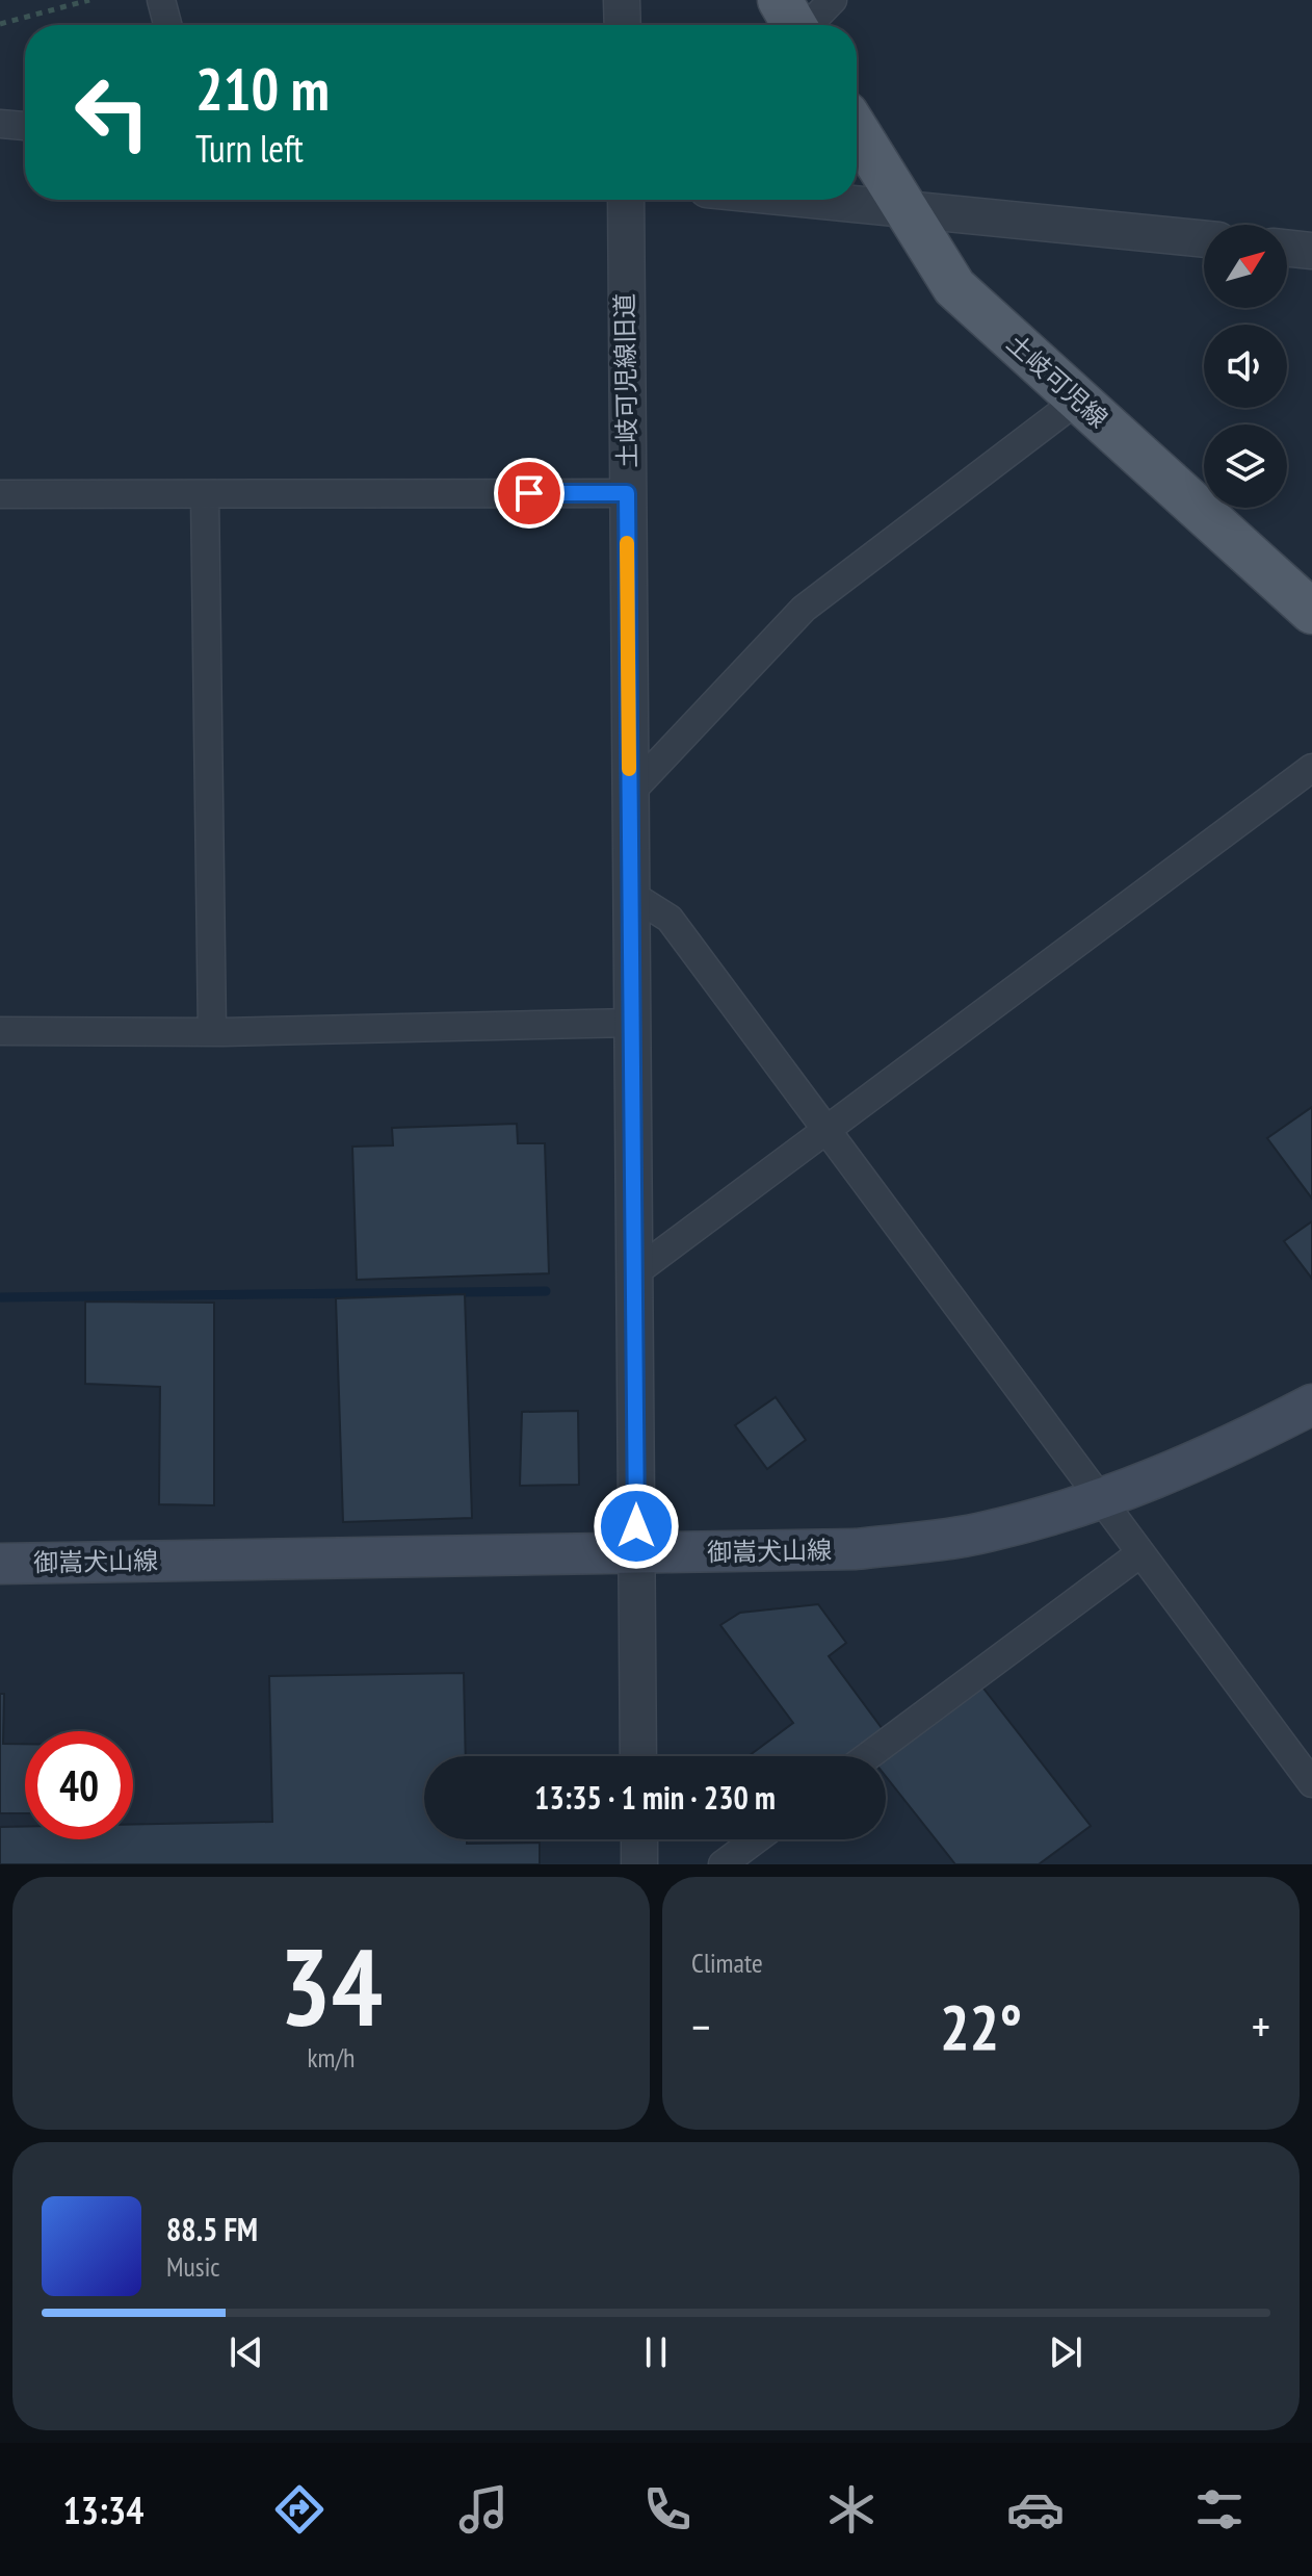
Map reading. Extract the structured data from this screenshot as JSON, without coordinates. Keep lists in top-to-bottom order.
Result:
{
  "streets": {
    "main road": ["土岐可児線", "御嵩犬山線"],
    "street": ["土岐可児線旧道"]
  },
  "crossings": [
    ["土岐可児線旧道", "御嵩犬山線"]
  ],
  "north": "top right",
  "page": {
    "turn": ["210 m", "Turn left"],
    "limit": "40",
    "trip": "13:35 · 1 min · 230 m",
    "tile": [
      ["34", "km/h"],
      "Climate"
    ],
    "heat": ["−", "22°", "+"],
    "song": ["88.5 FM", "Music"],
    "tabs": "13:34"
  }
}
